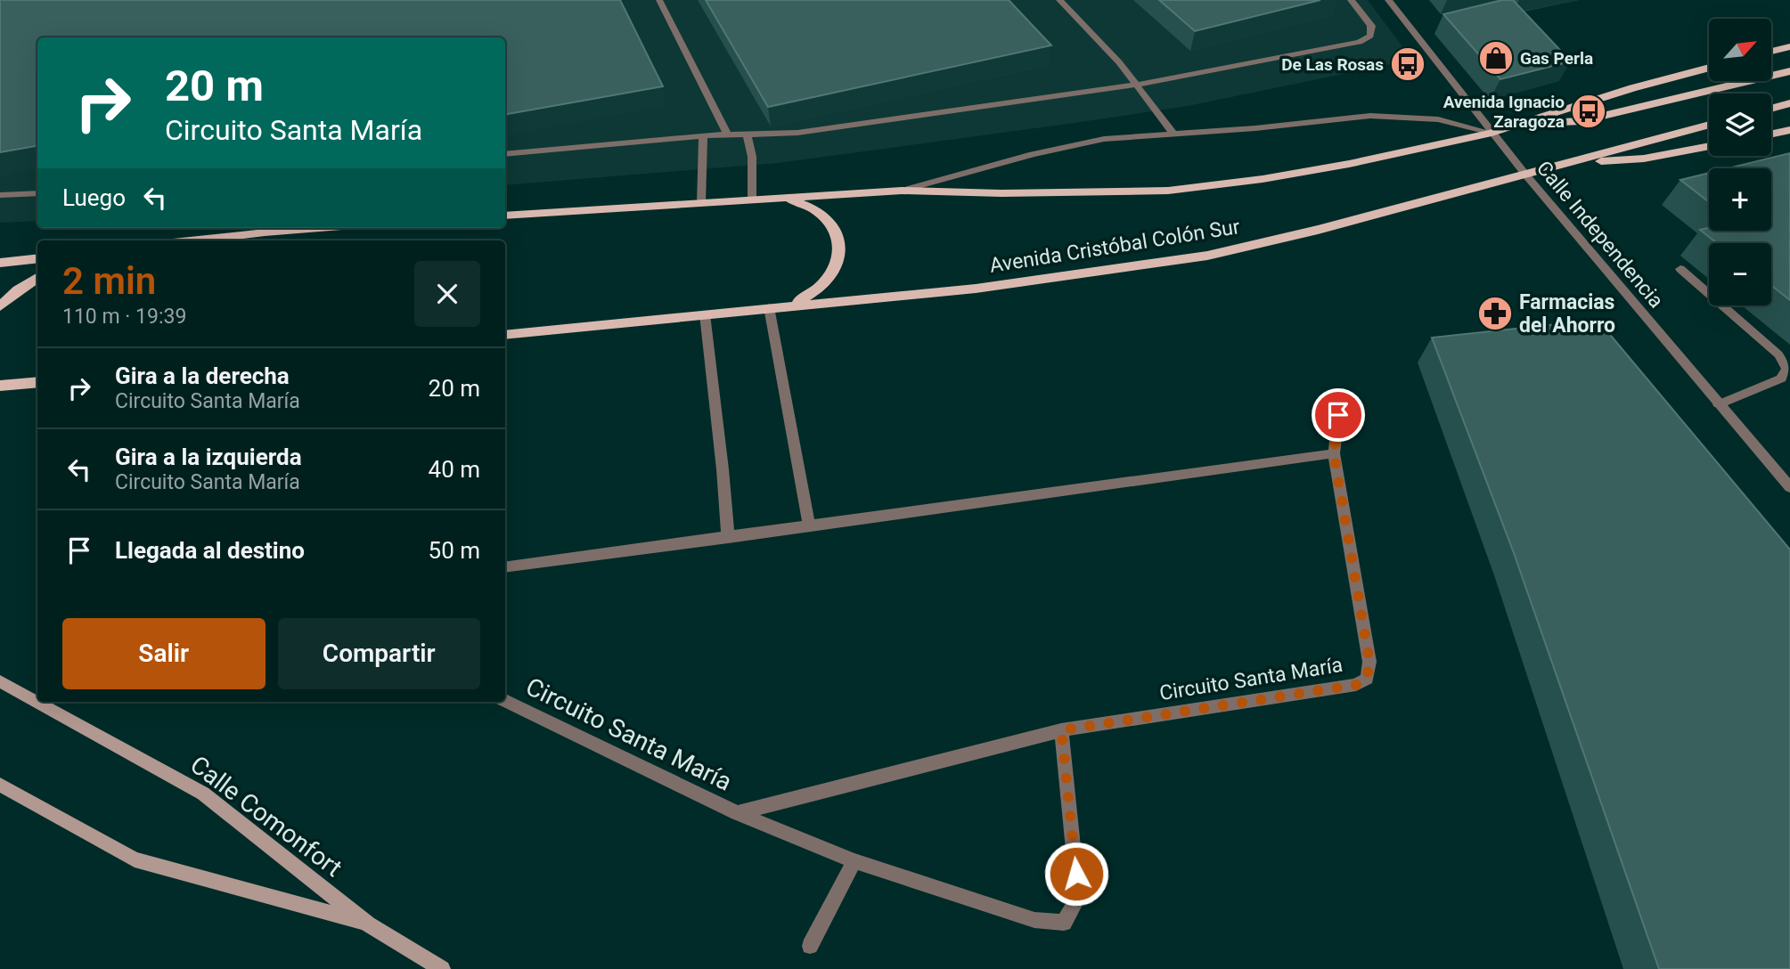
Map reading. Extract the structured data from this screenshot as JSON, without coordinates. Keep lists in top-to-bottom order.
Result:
{
  "streets": {
    "main road": ["Avenida Cristóbal Colón Sur", "Calle Comonfort"],
    "street": ["Calle Independencia", "Circuito Santa María"]
  },
  "crossings": [
    ["Calle Independencia", "Avenida Cristóbal Colón Sur"]
  ],
  "places": {
    "shop": ["Gas Perla"],
    "bus stop": ["De Las Rosas", "Avenida Ignacio Zaragoza"],
    "pharmacy": ["Farmacias del Ahorro"]
  },
  "north": "top right",
  "page": {
    "map_buttons": ["+", "−"],
    "turn": ["20 m", "Circuito Santa María"],
    "then": "Luego",
    "heading": ["2 min", "110 m · 19:39"],
    "list": [
      {
        "name": "Gira a la derecha",
        "note": "Circuito Santa María",
        "value": "20 m"
      },
      {
        "name": "Gira a la izquierda",
        "note": "Circuito Santa María",
        "value": "40 m"
      },
      {
        "name": "Llegada al destino",
        "value": "50 m"
      }
    ],
    "buttons": ["Salir", "Compartir"]
  }
}
